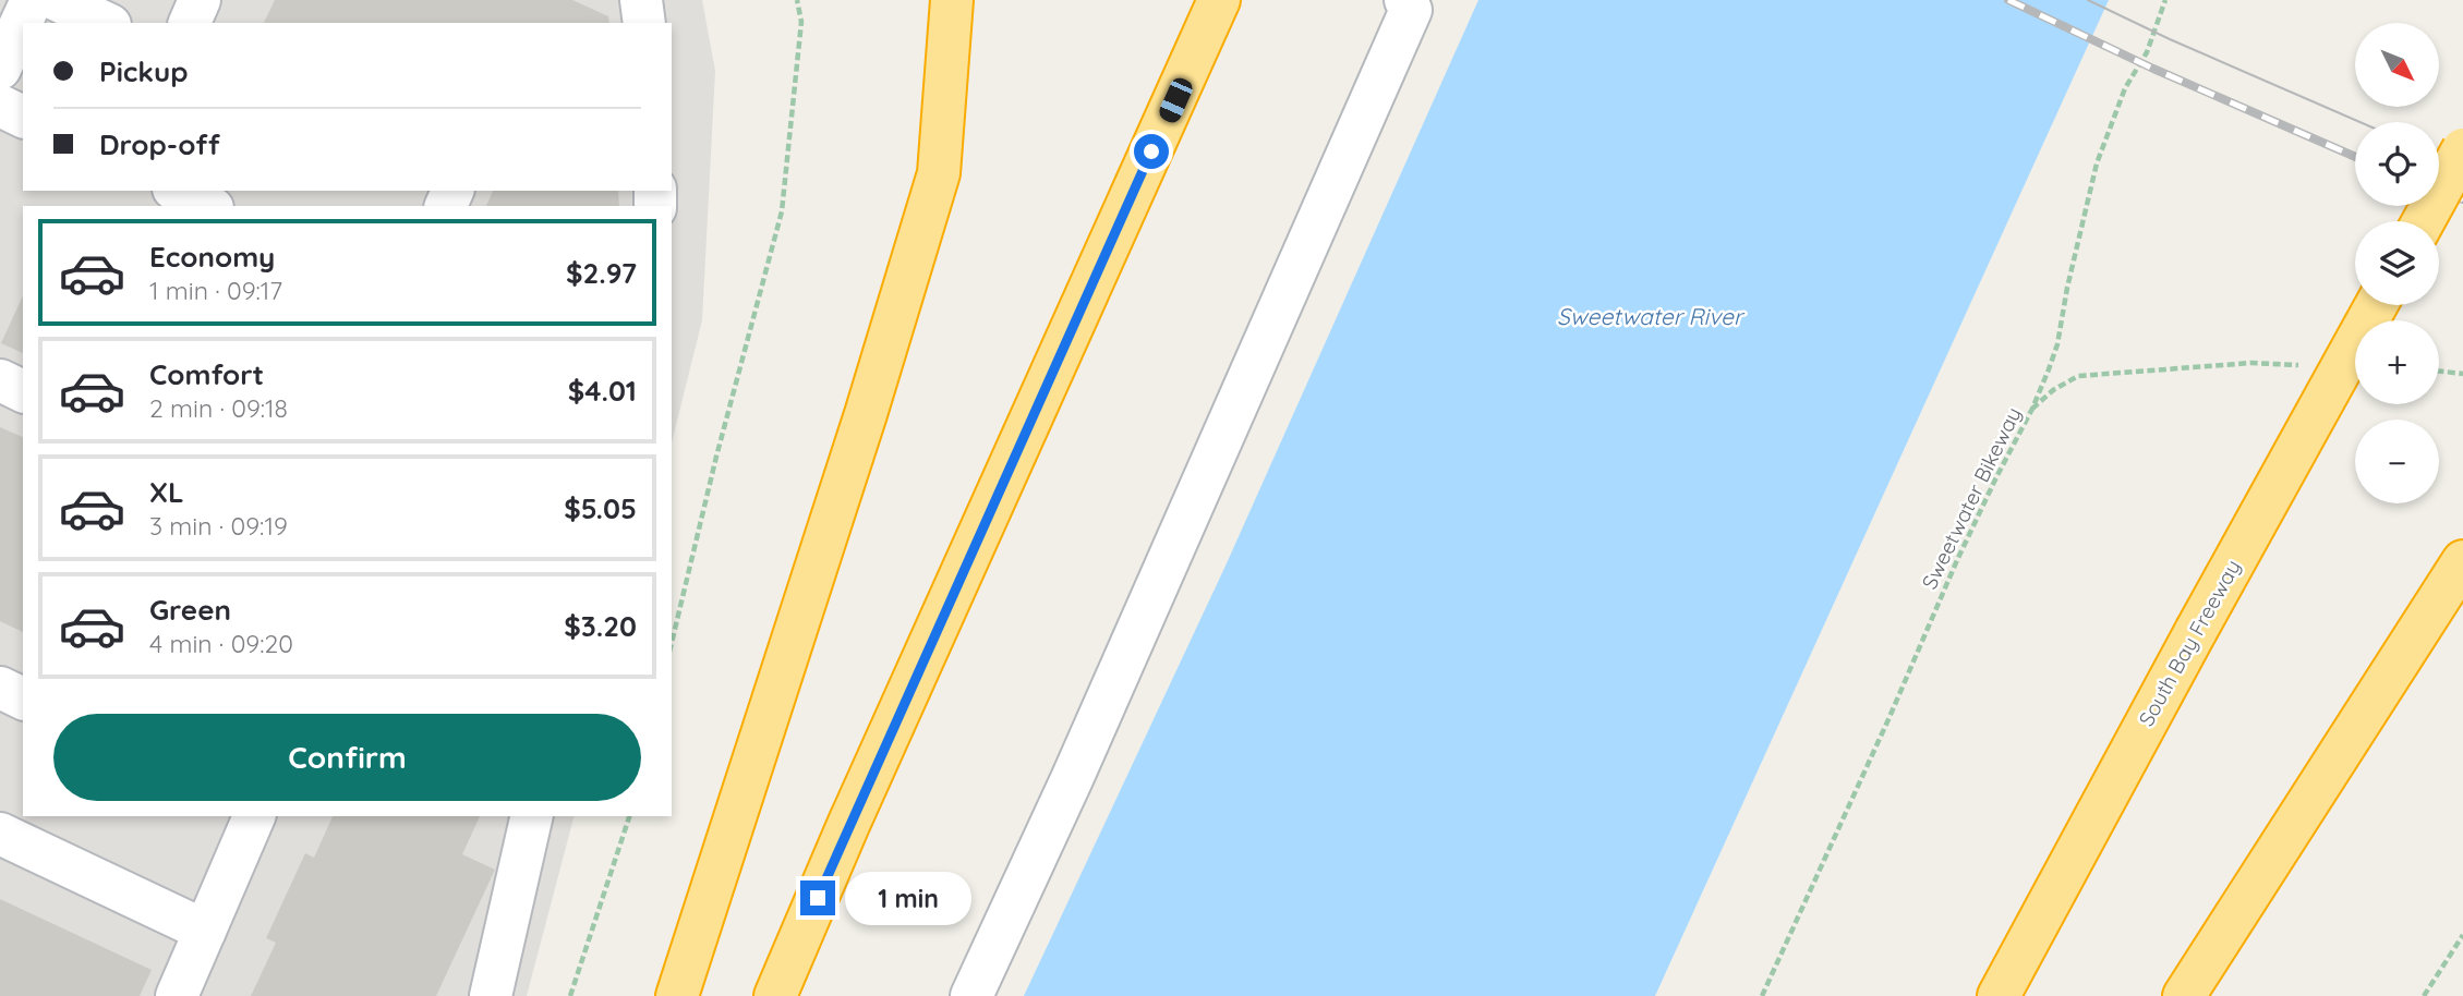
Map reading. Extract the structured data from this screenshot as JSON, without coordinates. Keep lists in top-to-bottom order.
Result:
{
  "streets": {
    "highway": ["South Bay Freeway"],
    "path": ["Sweetwater Bikeway"]
  },
  "water": ["Sweetwater River"],
  "north": "bottom right",
  "page": {
    "map_buttons": ["+", "−"],
    "banner": ["Pickup", "Drop-off"],
    "list": [
      {
        "name": "Economy",
        "note": "1 min · 09:17",
        "value": "$2.97"
      },
      {
        "name": "Comfort",
        "note": "2 min · 09:18",
        "value": "$4.01"
      },
      {
        "name": "XL",
        "note": "3 min · 09:19",
        "value": "$5.05"
      },
      {
        "name": "Green",
        "note": "4 min · 09:20",
        "value": "$3.20"
      }
    ],
    "buttons": "Confirm",
    "bubble": "1 min"
  }
}
